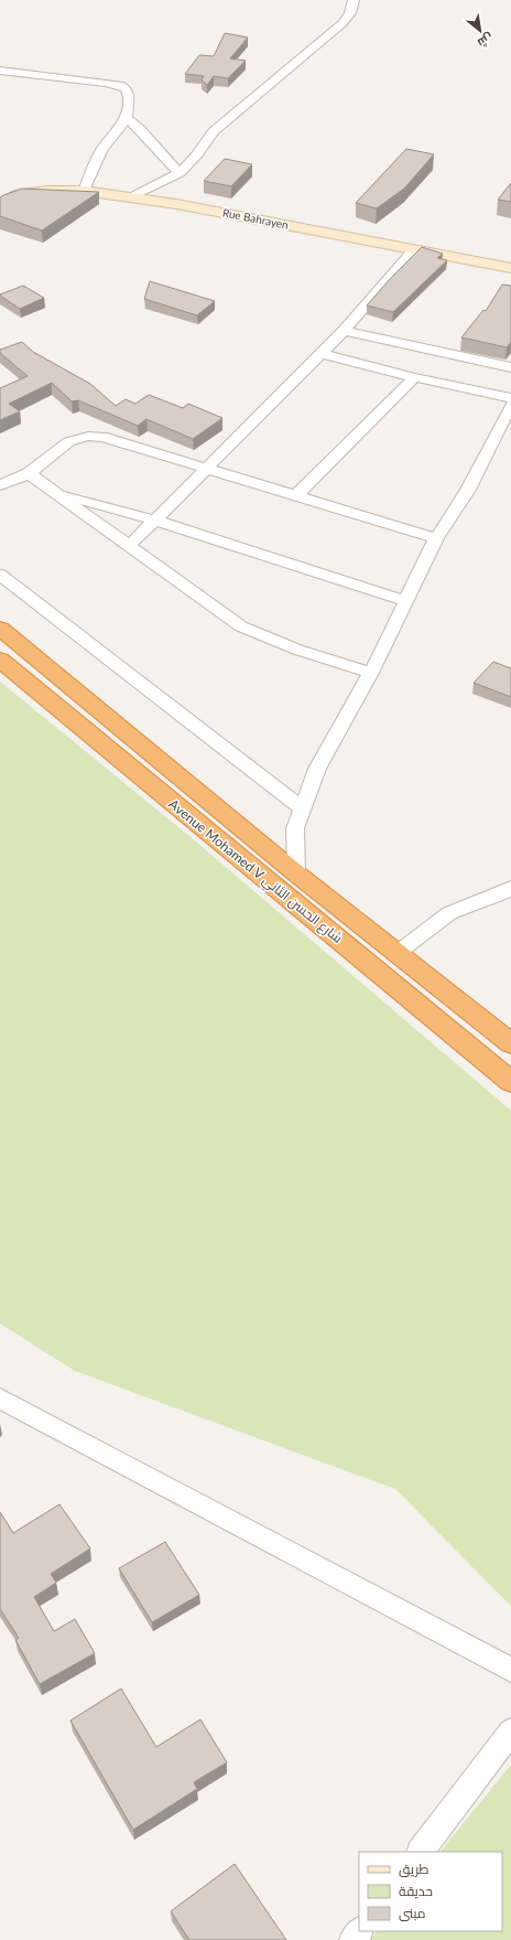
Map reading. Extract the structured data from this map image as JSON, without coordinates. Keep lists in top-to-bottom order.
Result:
{
  "streets": {
    "highway": ["Avenue Mohamed V شارع الحسن الثاني"],
    "street": ["Rue Bahrayen"]
  },
  "legend": ["طريق", "حديقة", "مبنى"],
  "north": "bottom right"
}
